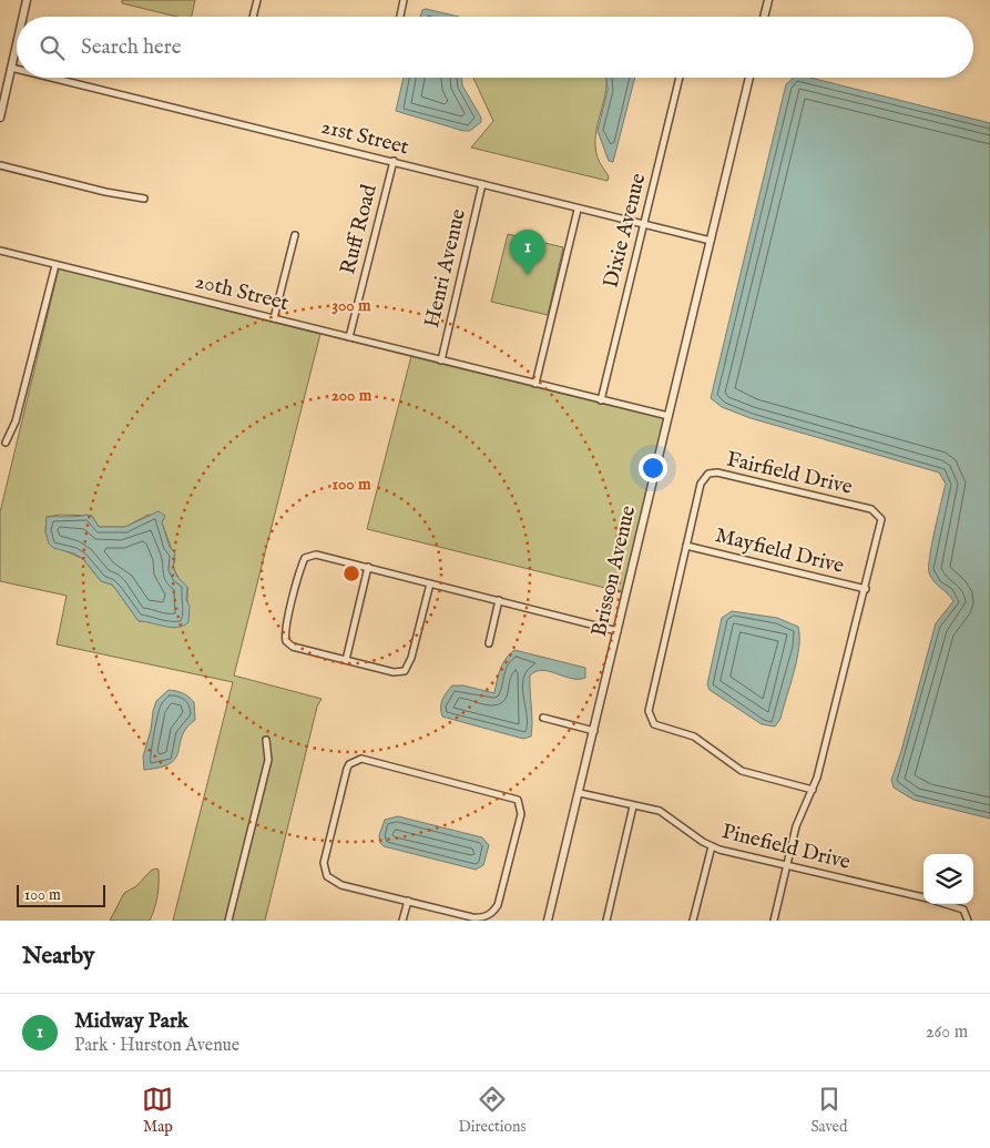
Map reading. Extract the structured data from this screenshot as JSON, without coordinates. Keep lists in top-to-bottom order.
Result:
{
  "streets": {
    "street": [
      "21st Street",
      "Ruff Road",
      "Dixie Avenue",
      "Henri Avenue",
      "20th Street",
      "Fairfield Drive",
      "Mayfield Drive",
      "Brisson Avenue",
      "Pinefield Drive"
    ]
  },
  "crossings": [
    ["21st Street", "Ruff Road"],
    ["21st Street", "Dixie Avenue"],
    ["21st Street", "Henri Avenue"],
    ["21st Street", "Brisson Avenue"],
    ["Ruff Road", "20th Street"],
    ["Dixie Avenue", "20th Street"],
    ["Henri Avenue", "20th Street"],
    ["20th Street", "Brisson Avenue"],
    ["Fairfield Drive", "Mayfield Drive"],
    ["Fairfield Drive", "Pinefield Drive"],
    ["Brisson Avenue", "Pinefield Drive"]
  ],
  "scale_bar": "100 m",
  "page": {
    "search": "Search here",
    "pins": "1",
    "scale": "100 m",
    "heading": "Nearby",
    "list": [
      {
        "mark": "1",
        "name": "Midway Park",
        "note": "Park · Hurston Avenue",
        "value": "260 m"
      }
    ],
    "nav": ["Map", "Directions", "Saved"]
  },
  "rings": ["300 m", "200 m", "100 m"]
}
